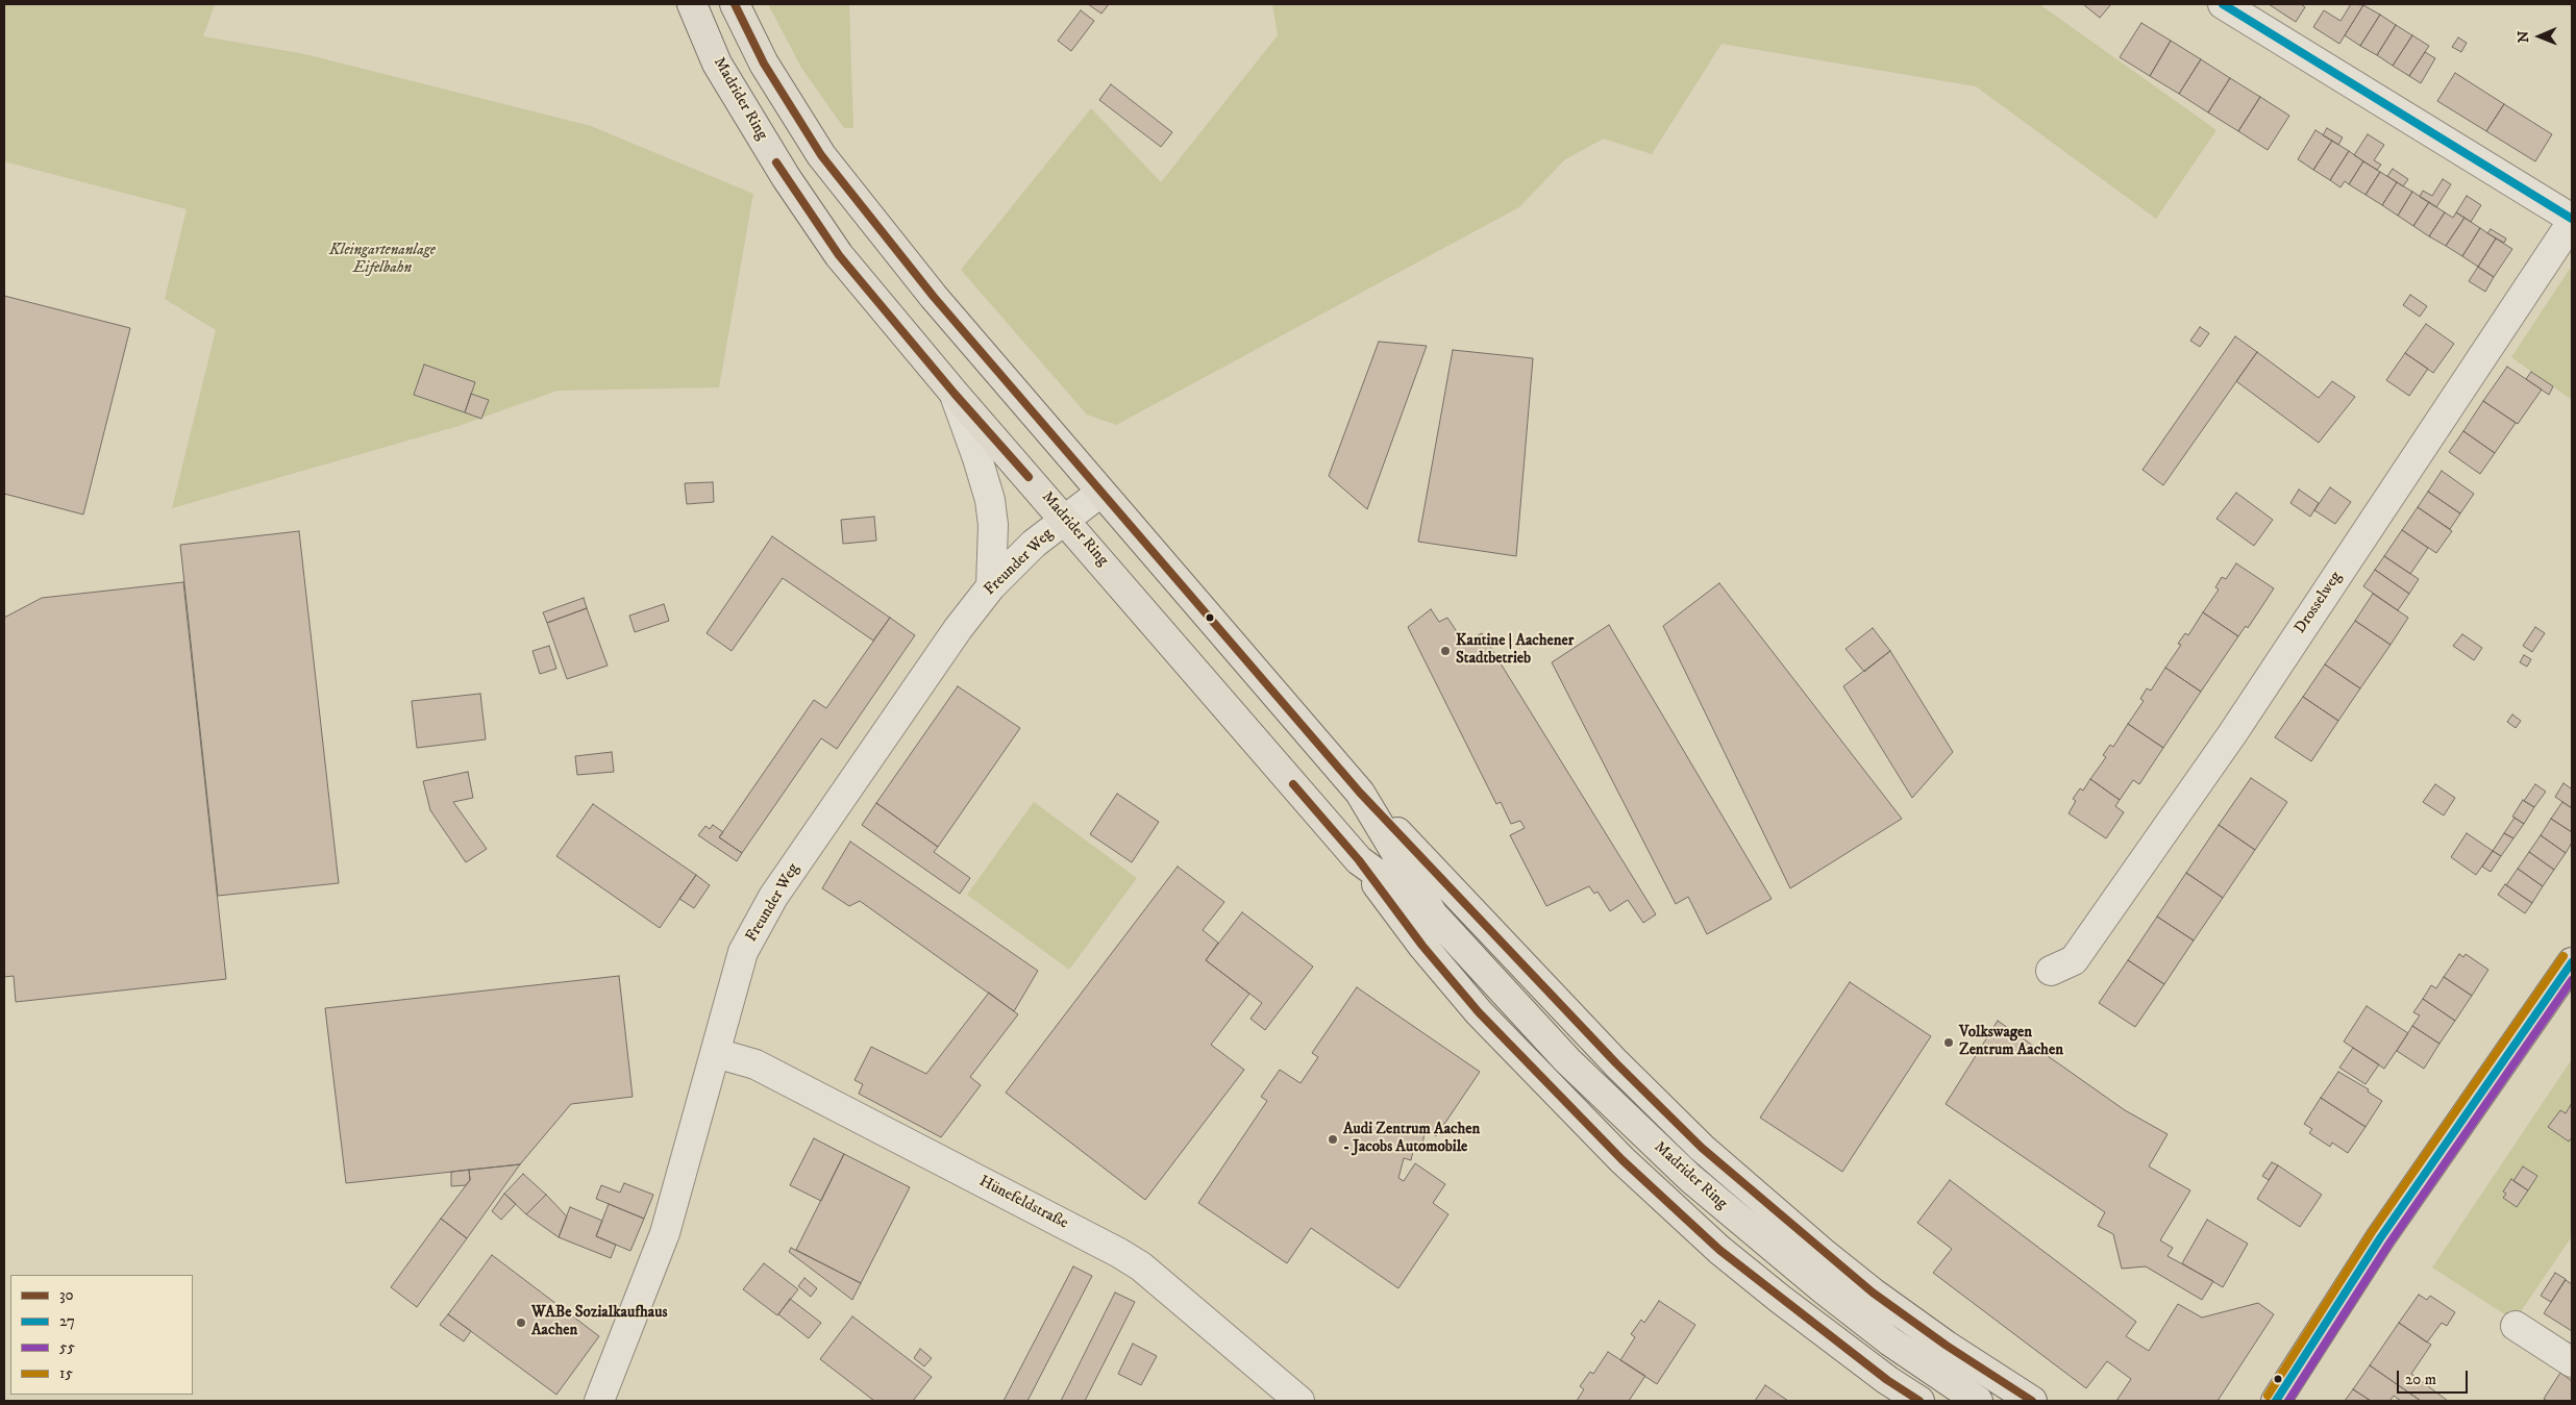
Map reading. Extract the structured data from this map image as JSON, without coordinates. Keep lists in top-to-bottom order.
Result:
{
  "streets": {
    "main road": ["Madrider Ring"],
    "street": ["Freunder Weg", "Drosselweg", "Hünefeldstraße"]
  },
  "crossings": [
    ["Madrider Ring", "Freunder Weg"],
    ["Freunder Weg", "Hünefeldstraße"]
  ],
  "parks": ["Kleingartenanlage Eifelbahn"],
  "places": [
    "Kantine | Aachener Stadtbetrieb",
    "Volkswagen Zentrum Aachen",
    "Audi Zentrum Aachen - Jacobs Automobile",
    "WABe Sozialkaufhaus Aachen"
  ],
  "lines": [
    "transit line 30",
    "transit line 27",
    "transit line 15",
    "transit line 55"
  ],
  "legend": [
    "30",
    "27",
    "55",
    "15"
  ],
  "scale_bar": "20 m",
  "north": "left"
}
